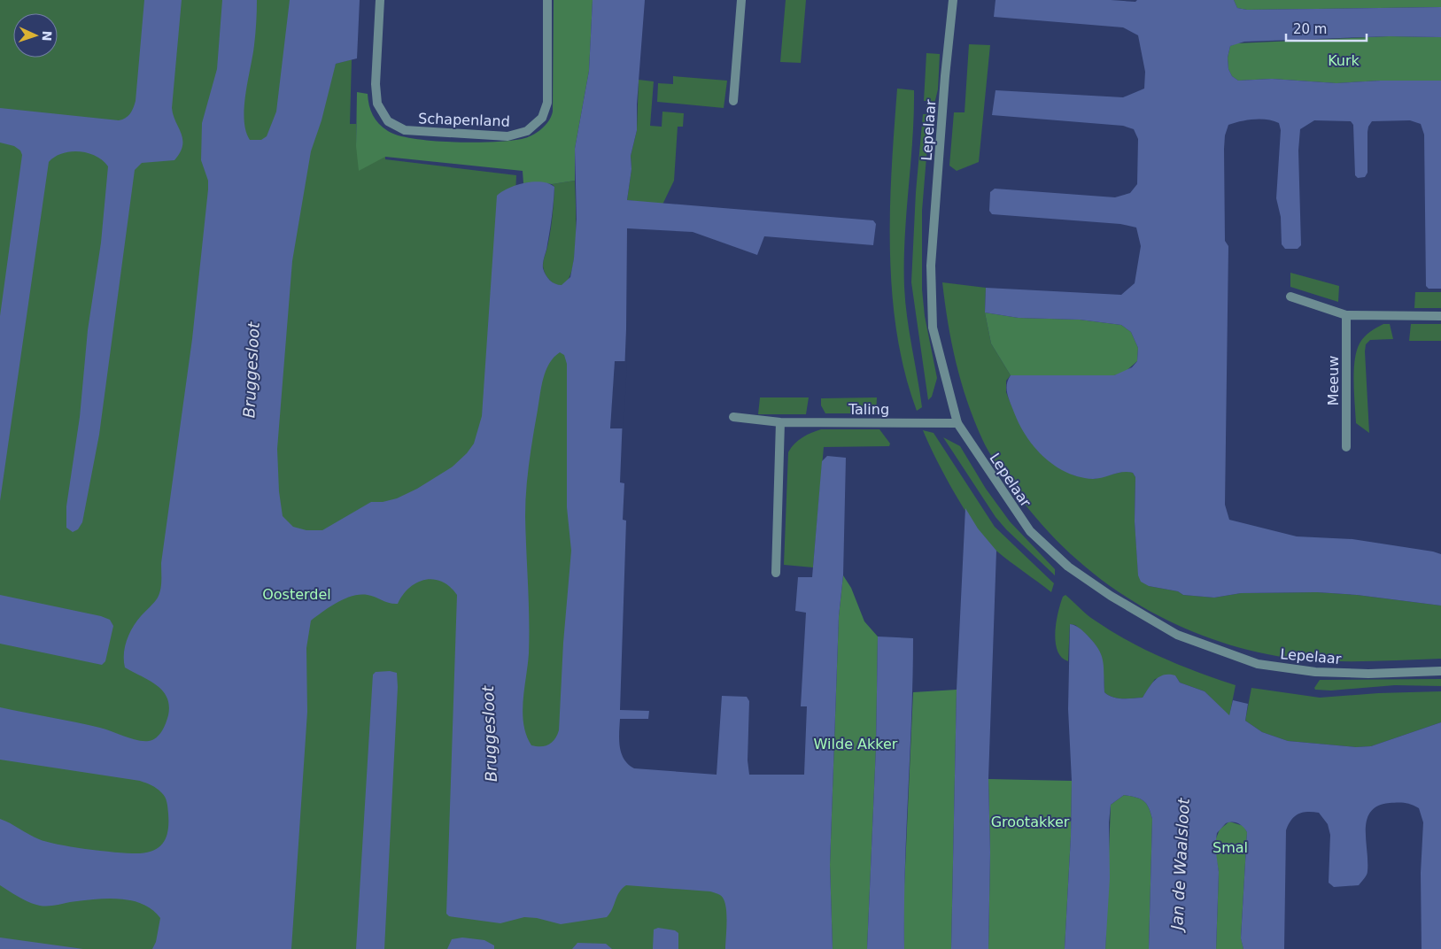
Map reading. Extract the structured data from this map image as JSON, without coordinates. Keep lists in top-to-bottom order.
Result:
{
  "streets": {
    "street": [
      "Schapenland",
      "Lepelaar",
      "Meeuw",
      "Taling"
    ]
  },
  "crossings": [
    ["Lepelaar", "Taling"]
  ],
  "water": ["Bruggesloot", "Jan de Waalsloot"],
  "parks": [
    "Kurk",
    "Oosterdel",
    "Wilde Akker",
    "Grootakker",
    "Smal"
  ],
  "scale_bar": "20 m",
  "north": "right"
}
